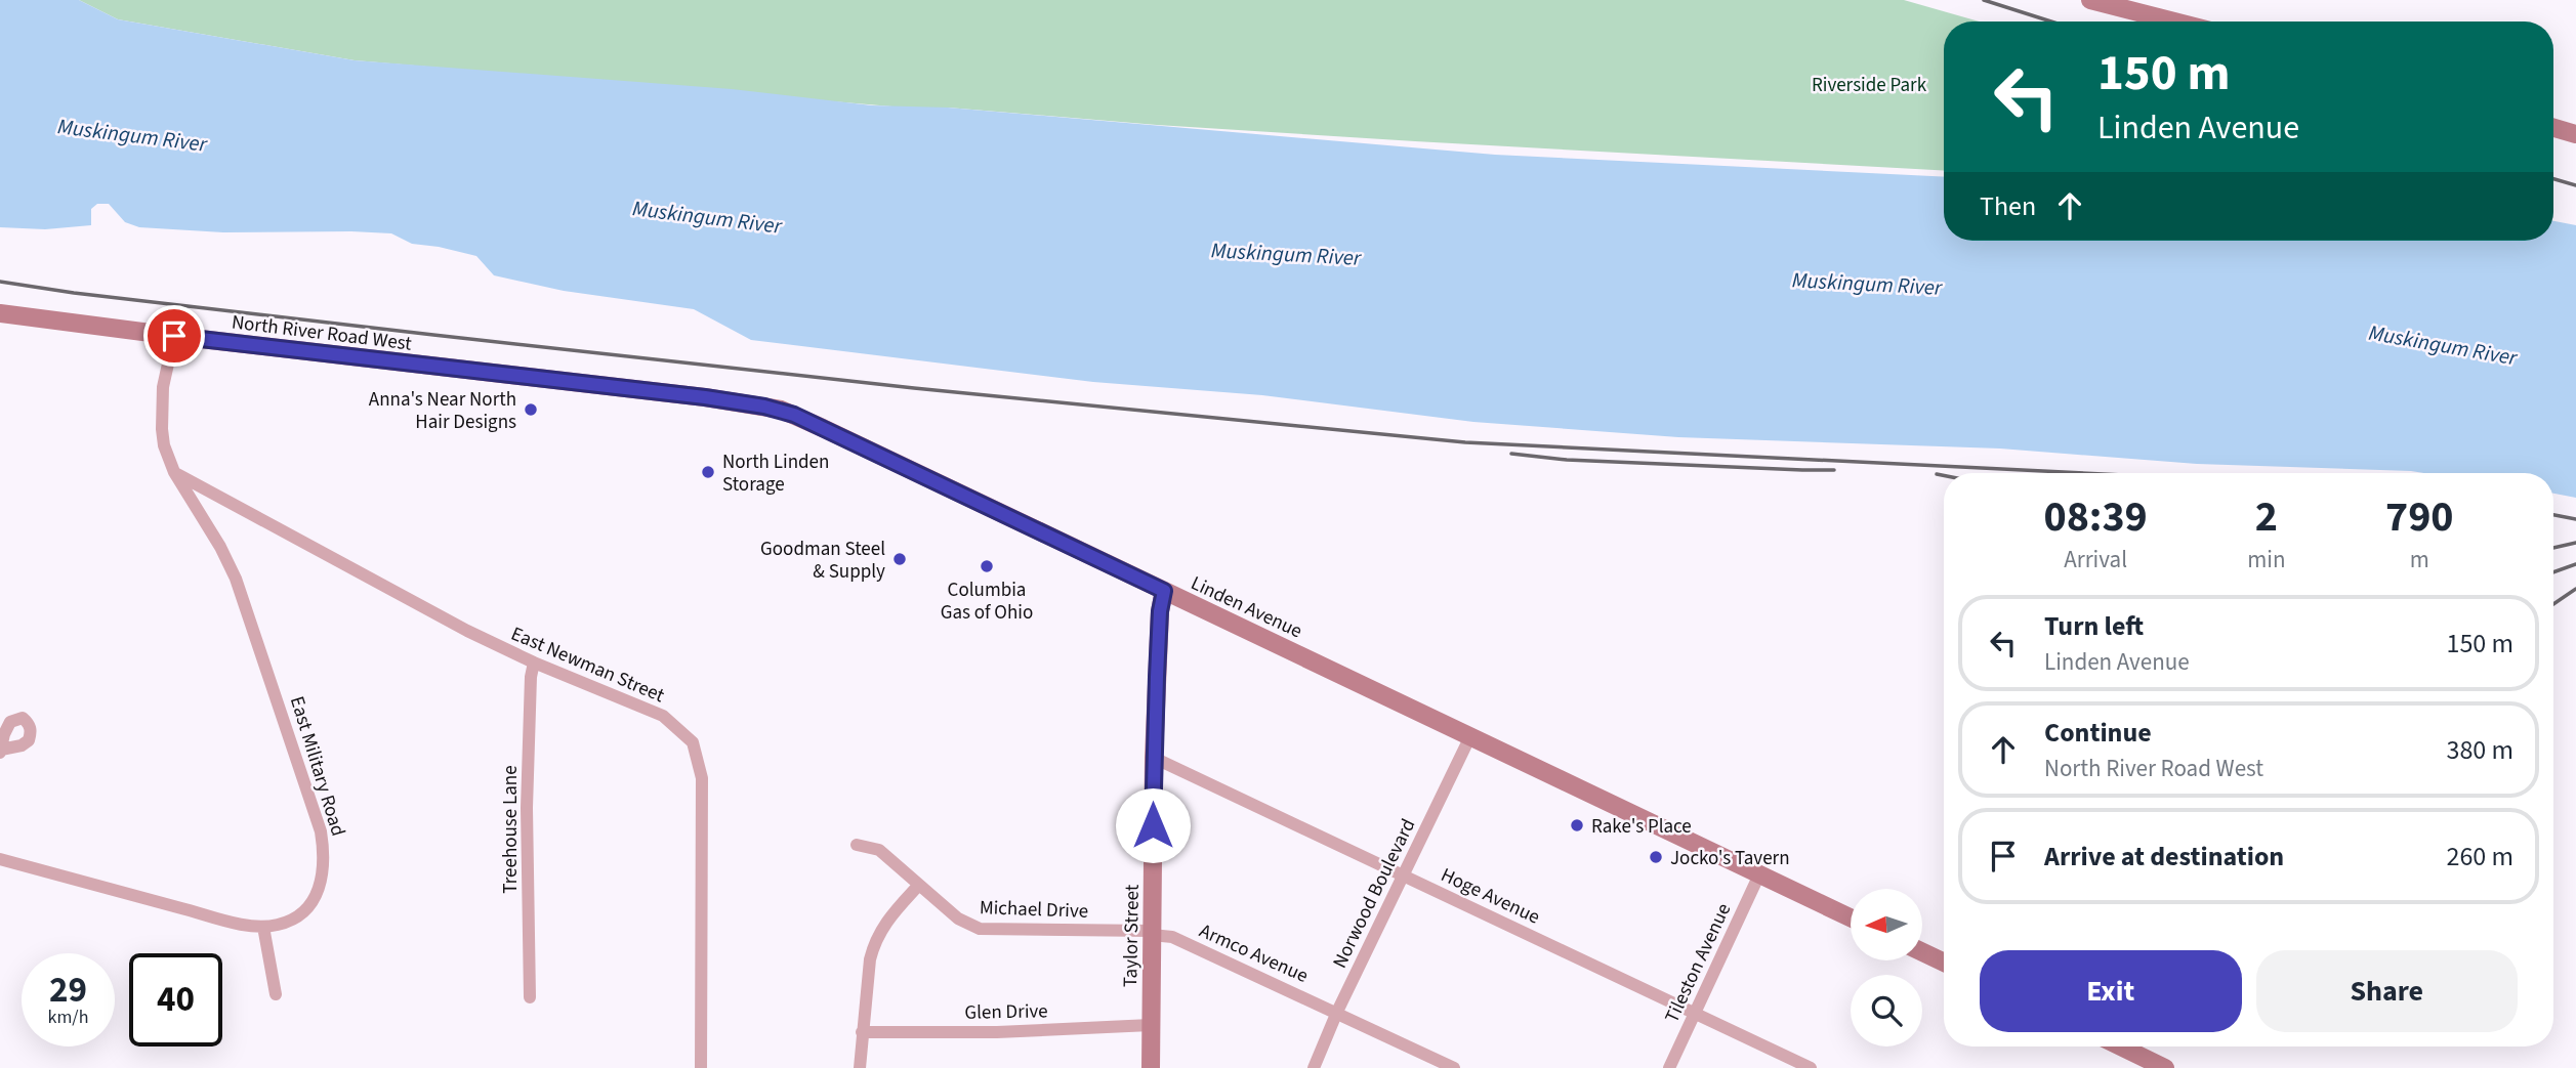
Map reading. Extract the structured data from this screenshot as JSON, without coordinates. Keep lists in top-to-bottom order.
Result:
{
  "streets": {
    "street": [
      "North River Road West",
      "Linden Avenue",
      "East Newman Street",
      "East Military Road",
      "Treehouse Lane",
      "Norwood Boulevard",
      "Hoge Avenue",
      "Michael Drive",
      "Taylor Street",
      "Armco Avenue",
      "Tileston Avenue",
      "Glen Drive"
    ]
  },
  "crossings": [
    ["North River Road West", "Linden Avenue"],
    ["North River Road West", "East Military Road"],
    ["Linden Avenue", "Norwood Boulevard"],
    ["Linden Avenue", "Taylor Street"],
    ["Linden Avenue", "Tileston Avenue"],
    ["East Newman Street", "East Military Road"],
    ["East Newman Street", "Treehouse Lane"],
    ["Norwood Boulevard", "Hoge Avenue"],
    ["Norwood Boulevard", "Armco Avenue"],
    ["Hoge Avenue", "Taylor Street"],
    ["Hoge Avenue", "Tileston Avenue"],
    ["Michael Drive", "Taylor Street"],
    ["Michael Drive", "Armco Avenue"],
    ["Taylor Street", "Armco Avenue"],
    ["Taylor Street", "Glen Drive"]
  ],
  "water": ["Muskingum River"],
  "parks": ["Riverside Park"],
  "places": [
    "Anna's Near North Hair Designs",
    "North Linden Storage",
    "Goodman Steel & Supply",
    "Columbia Gas of Ohio",
    "Rake's Place",
    "Jocko's Tavern"
  ],
  "north": "left",
  "page": {
    "turn": ["150 m", "Linden Avenue"],
    "then": "Then",
    "eta": [
      "08:39",
      "Arrival",
      "2",
      "min",
      "790",
      "m"
    ],
    "list": [
      {
        "name": "Turn left",
        "note": "Linden Avenue",
        "value": "150 m"
      },
      {
        "name": "Continue",
        "note": "North River Road West",
        "value": "380 m"
      },
      {
        "name": "Arrive at destination",
        "value": "260 m"
      }
    ],
    "buttons": ["Exit", "Share"],
    "speed": "29 km/h",
    "limit": "40"
  }
}
